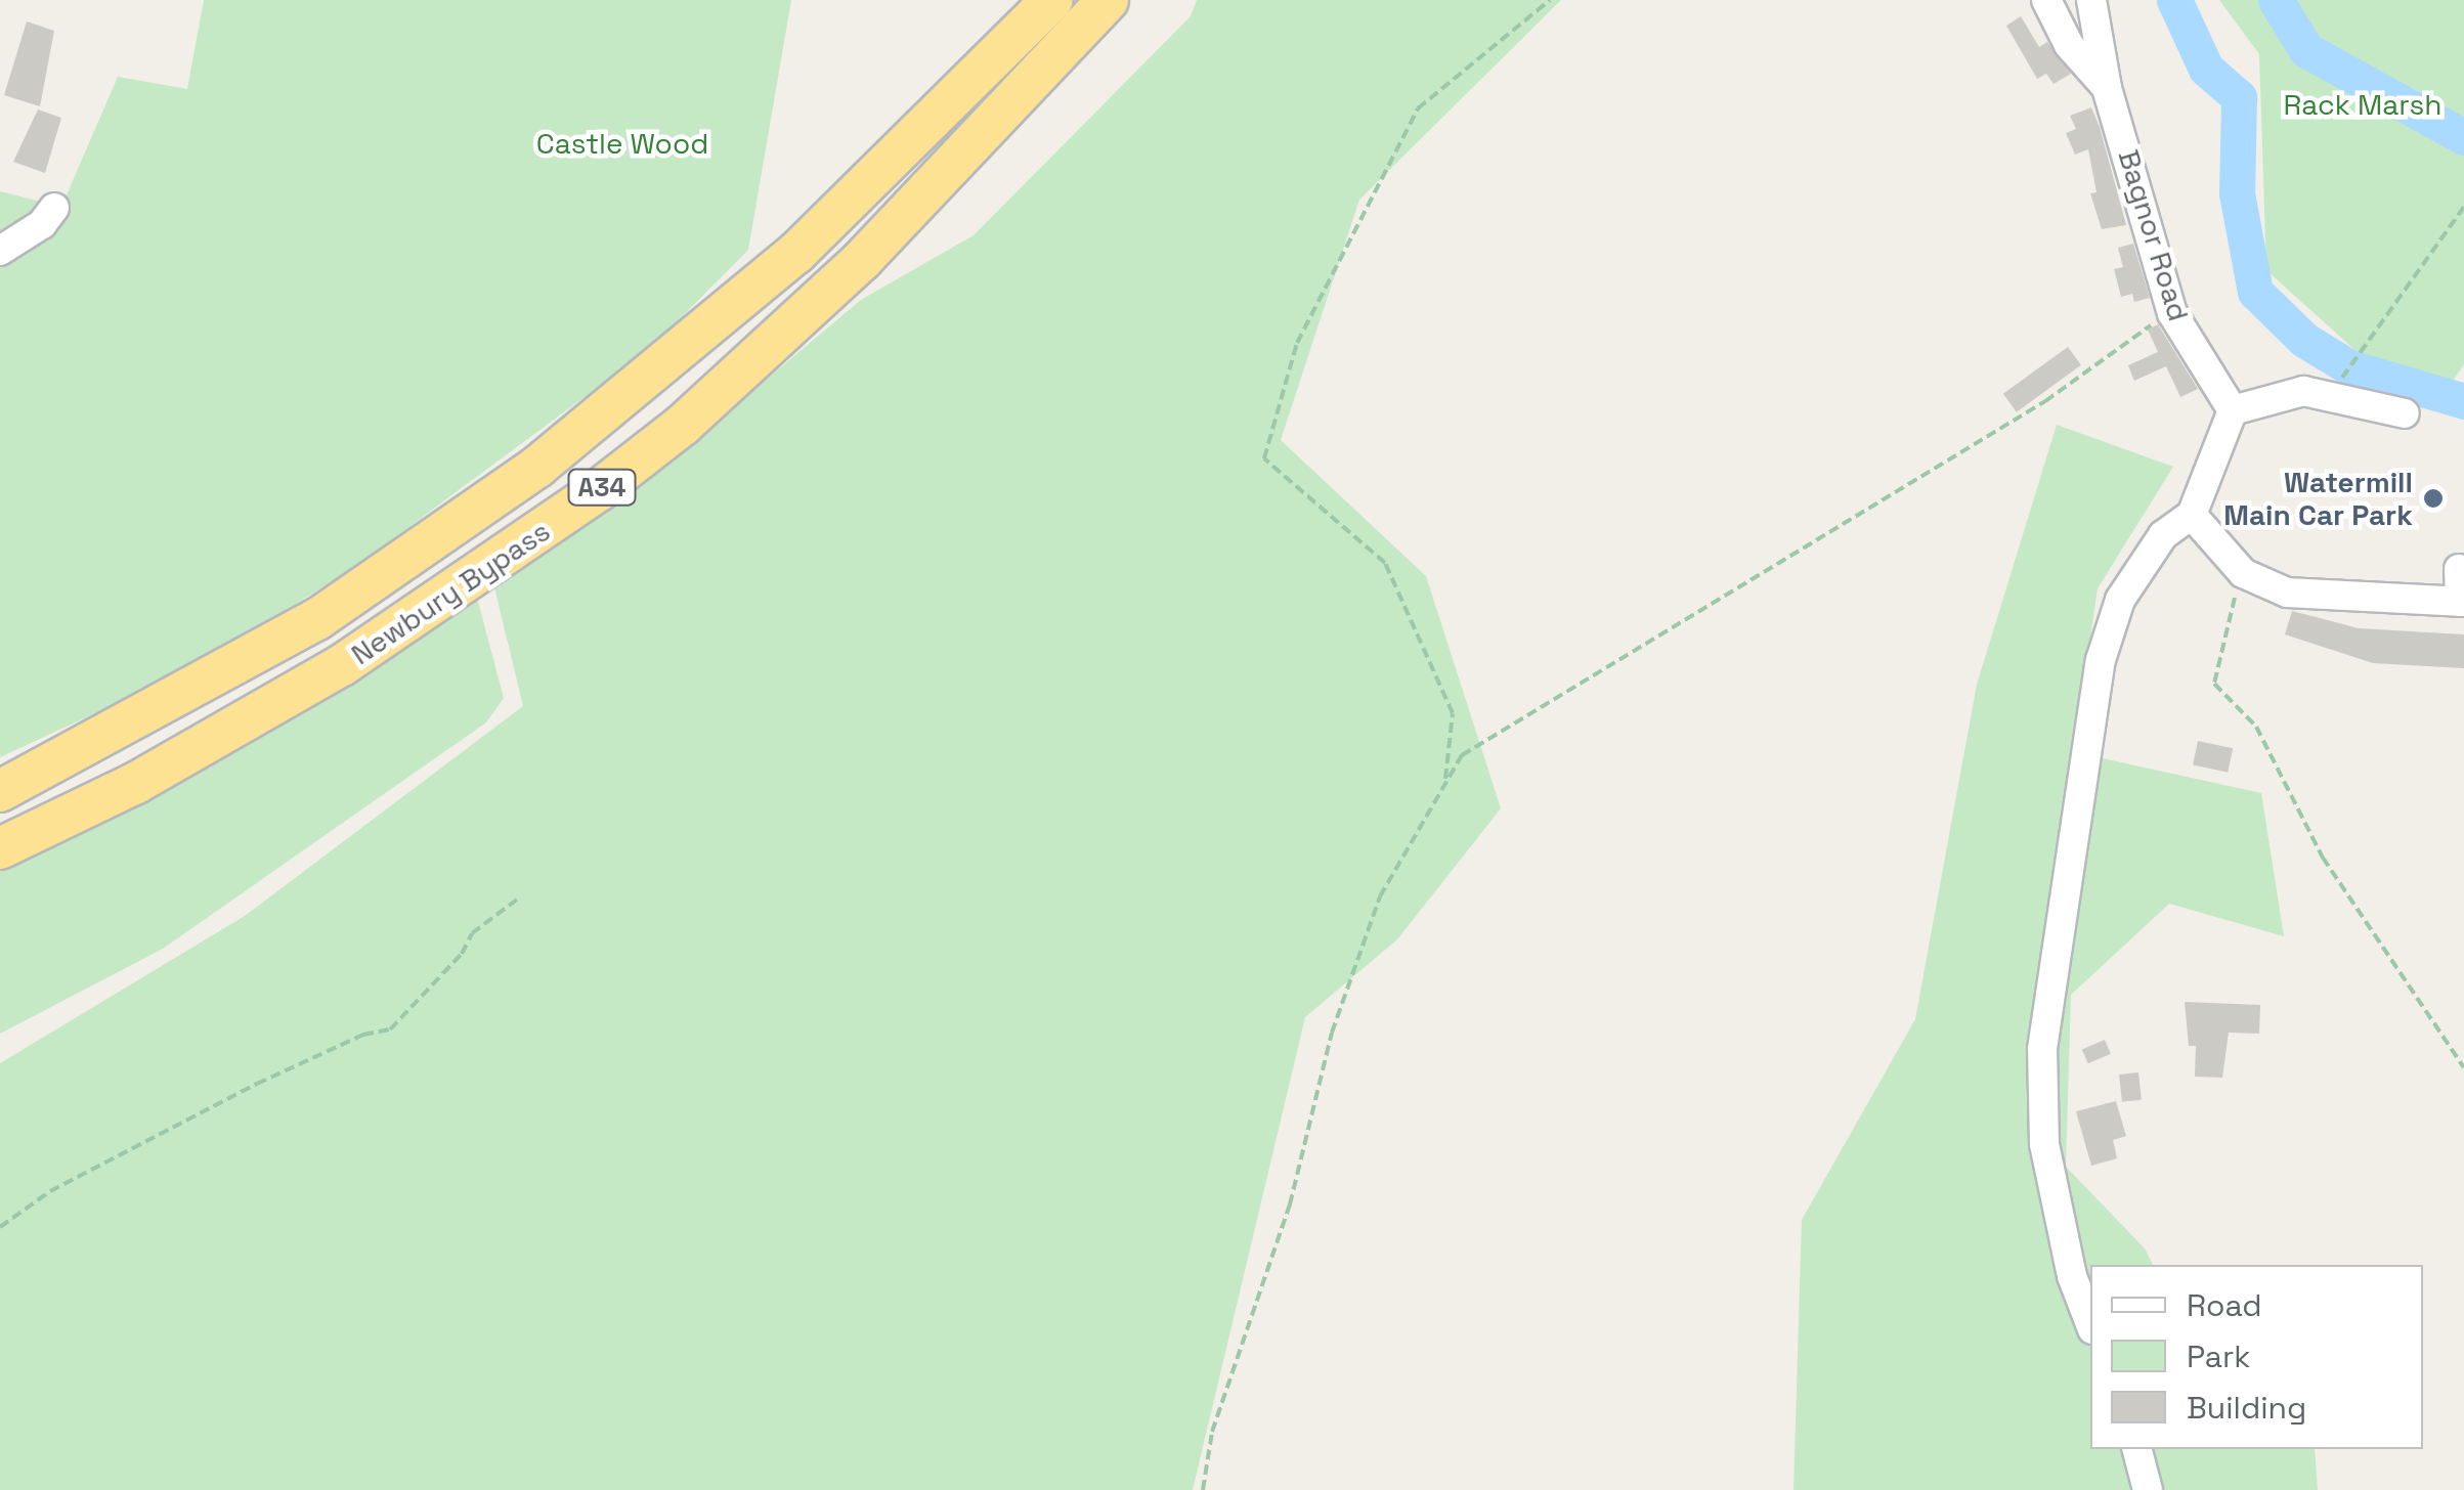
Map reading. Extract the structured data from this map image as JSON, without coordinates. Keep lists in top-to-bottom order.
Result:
{
  "streets": {
    "highway": ["A34", "Newbury Bypass"],
    "street": ["Bagnor Road"]
  },
  "parks": ["Rack Marsh", "Castle Wood"],
  "places": ["Watermill Main Car Park"],
  "legend": ["Road", "Park", "Building"]
}
